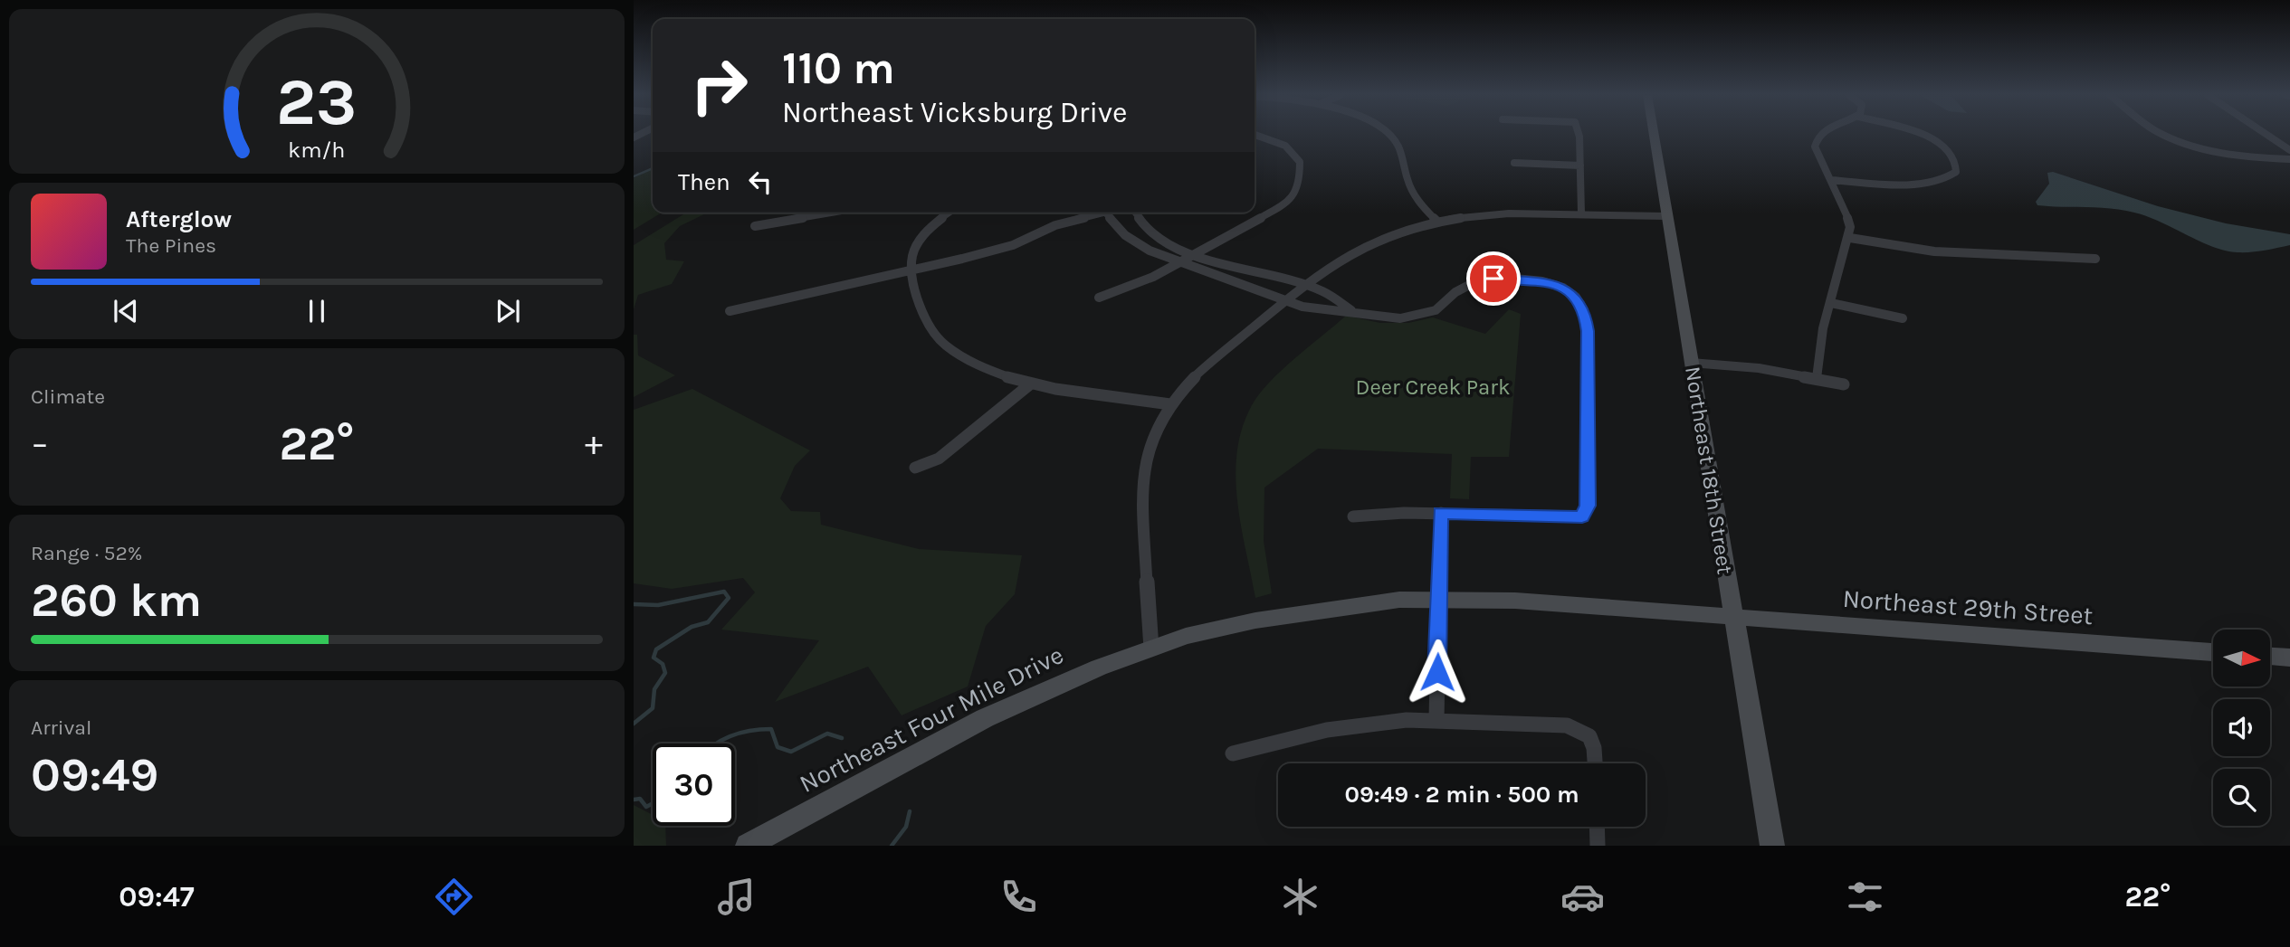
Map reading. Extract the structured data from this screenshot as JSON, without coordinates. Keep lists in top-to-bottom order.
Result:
{
  "streets": {
    "street": ["Northeast 18th Street", "Northeast 29th Street", "Northeast Four Mile Drive"]
  },
  "crossings": [
    ["Northeast 18th Street", "Northeast 29th Street"],
    ["Northeast 29th Street", "Northeast Four Mile Drive"]
  ],
  "parks": ["Deer Creek Park"],
  "north": "right",
  "page": {
    "turn": ["110 m", "Northeast Vicksburg Drive"],
    "then": "Then",
    "song": ["Afterglow", "The Pines"],
    "tile": [
      "Climate",
      ["Range · 52%", "260 km"],
      ["Arrival", "09:49"]
    ],
    "heat": ["−", "22°", "+"],
    "limit": "30",
    "trip": "09:49 · 2 min · 500 m",
    "tabs": ["09:47", "22°"],
    "gauge": ["23", "km/h"]
  }
}
